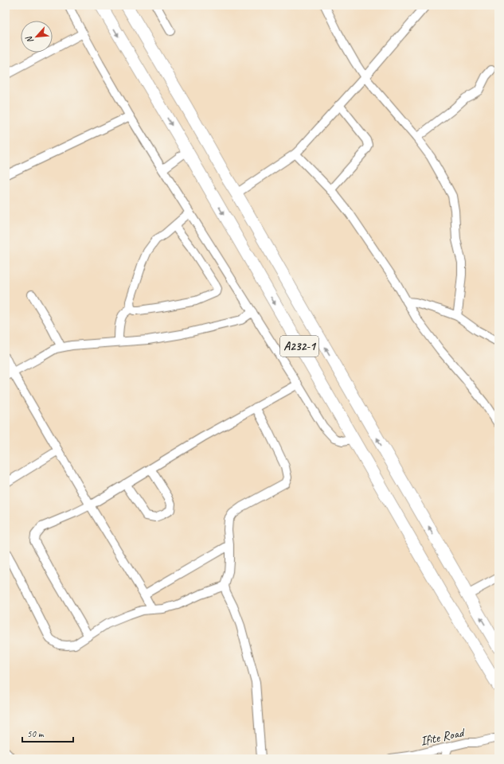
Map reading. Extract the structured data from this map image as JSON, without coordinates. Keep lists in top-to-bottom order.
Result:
{
  "streets": {
    "highway": ["A232-1"],
    "street": ["Ifite Road"]
  },
  "scale_bar": "50 m",
  "north": "bottom left"
}
